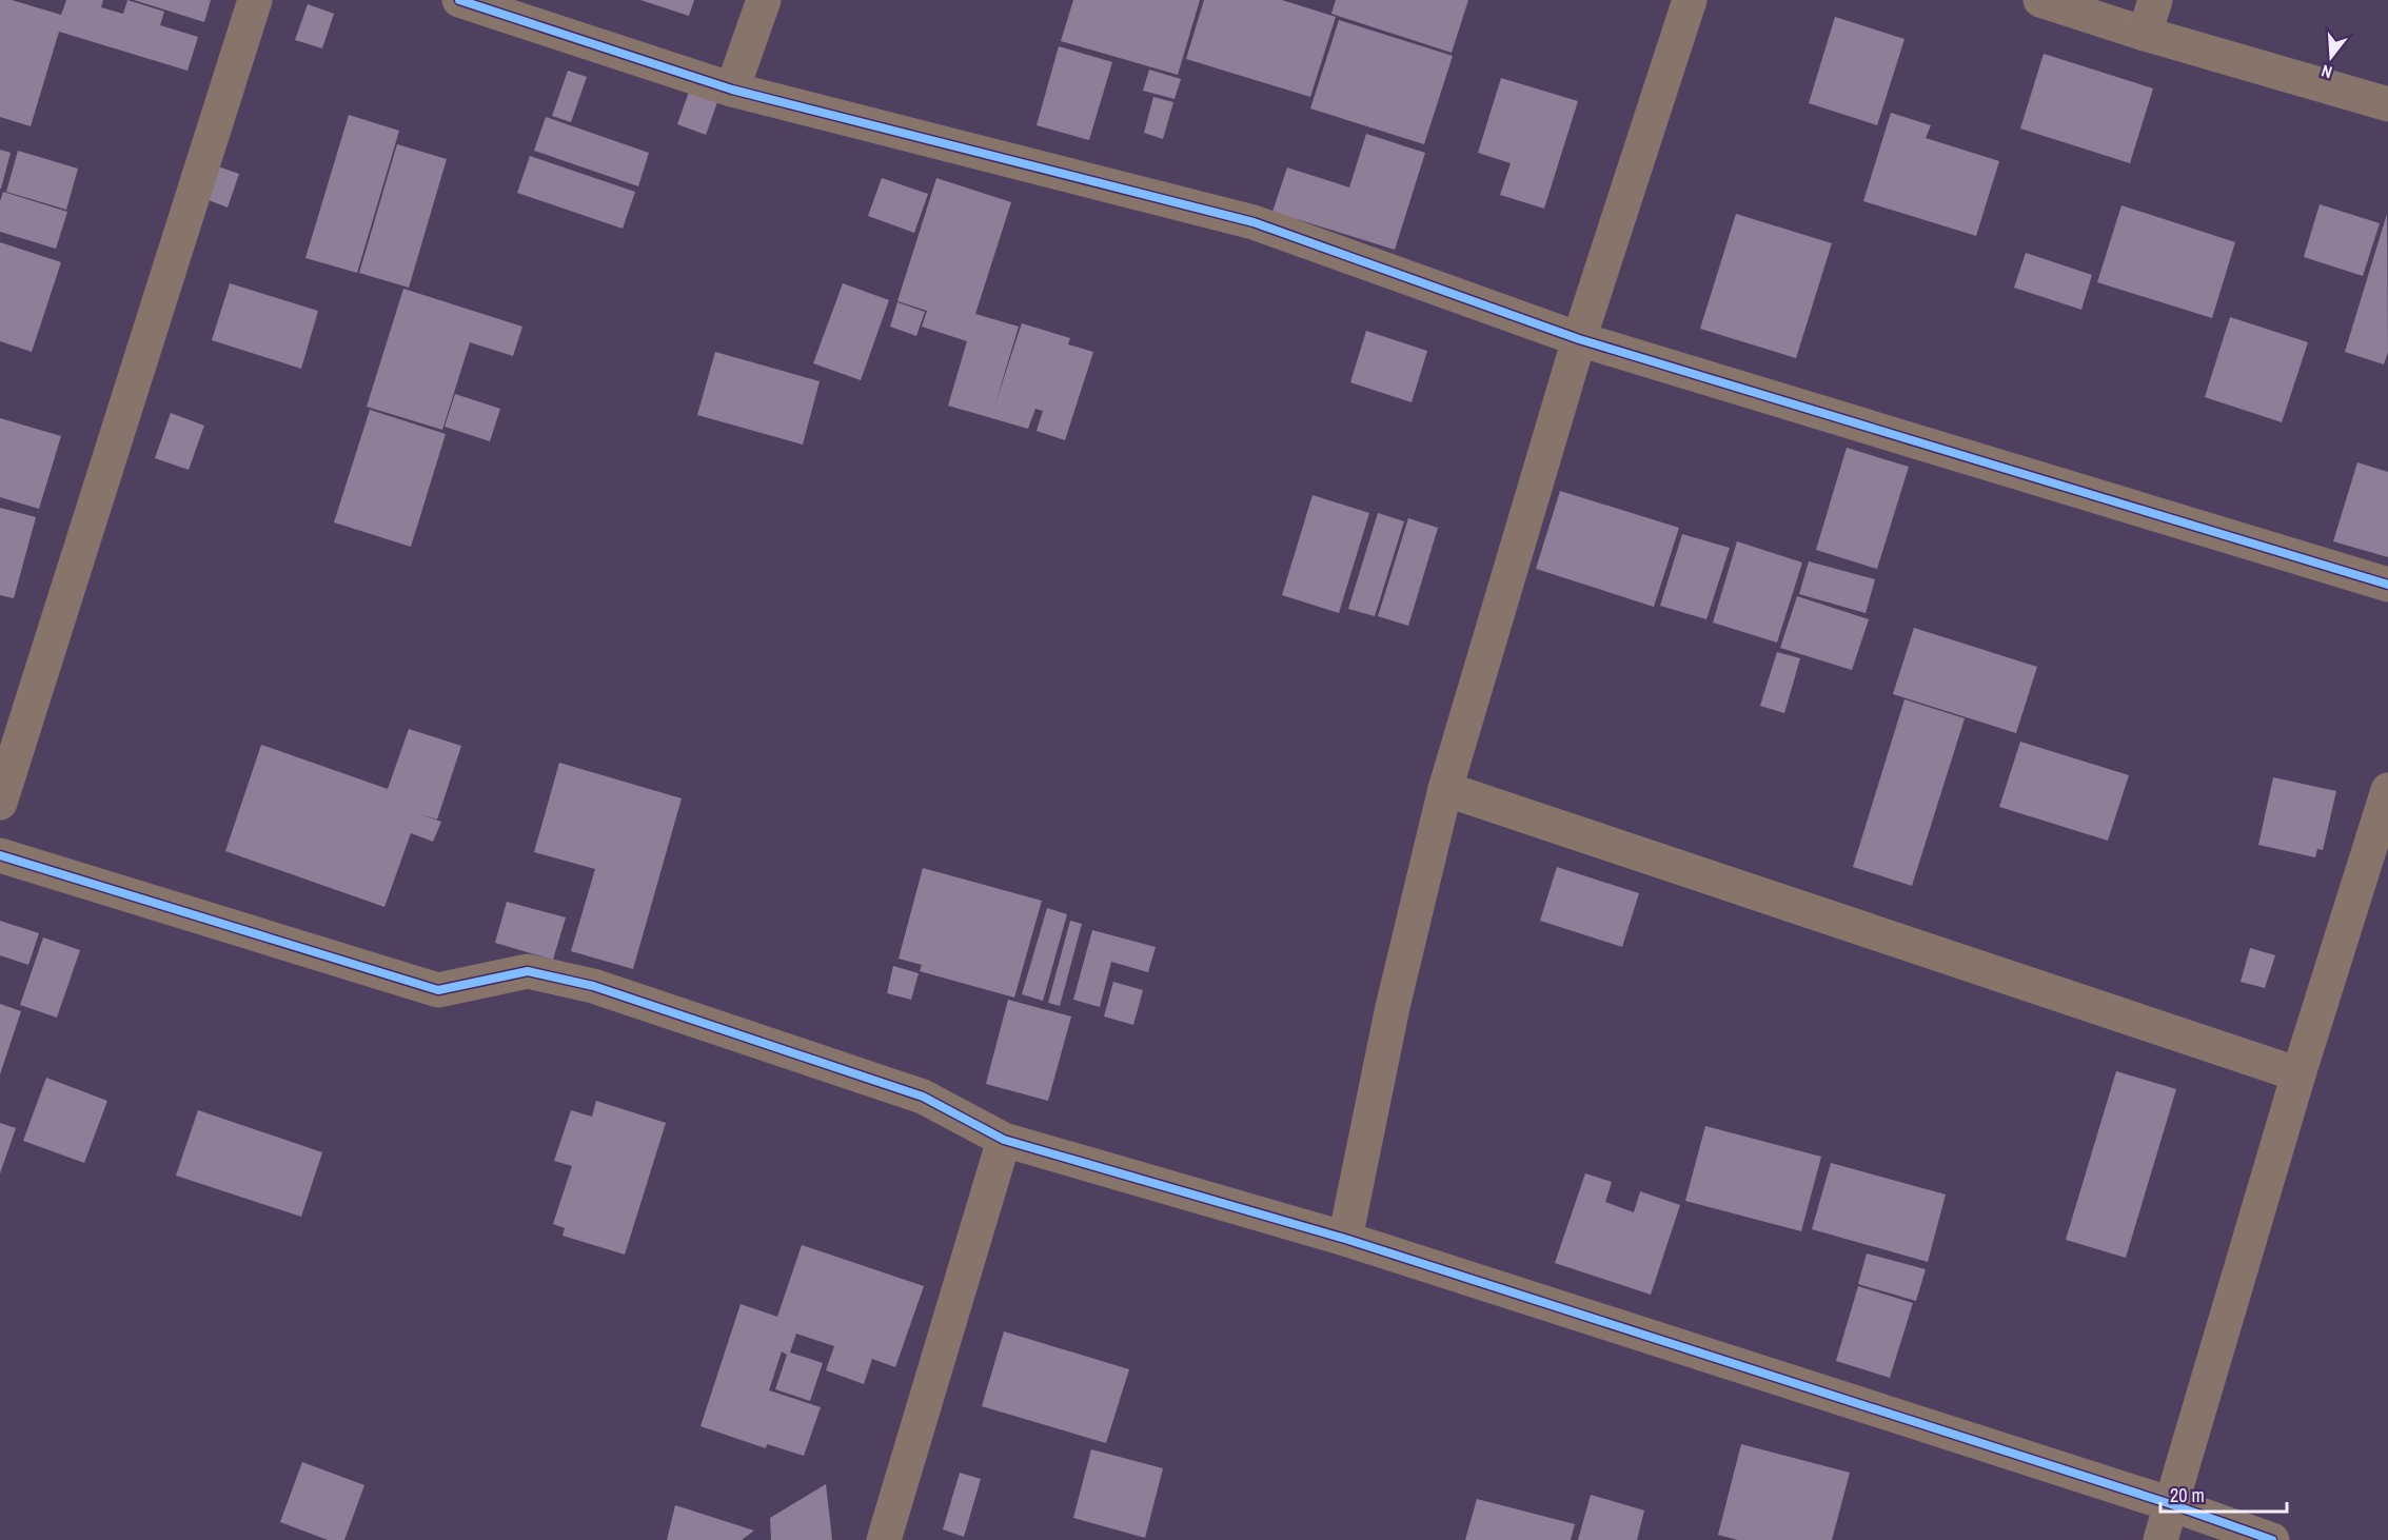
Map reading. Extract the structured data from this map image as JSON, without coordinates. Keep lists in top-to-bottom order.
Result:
{
  "scale_bar": "20 m",
  "north": "bottom"
}
